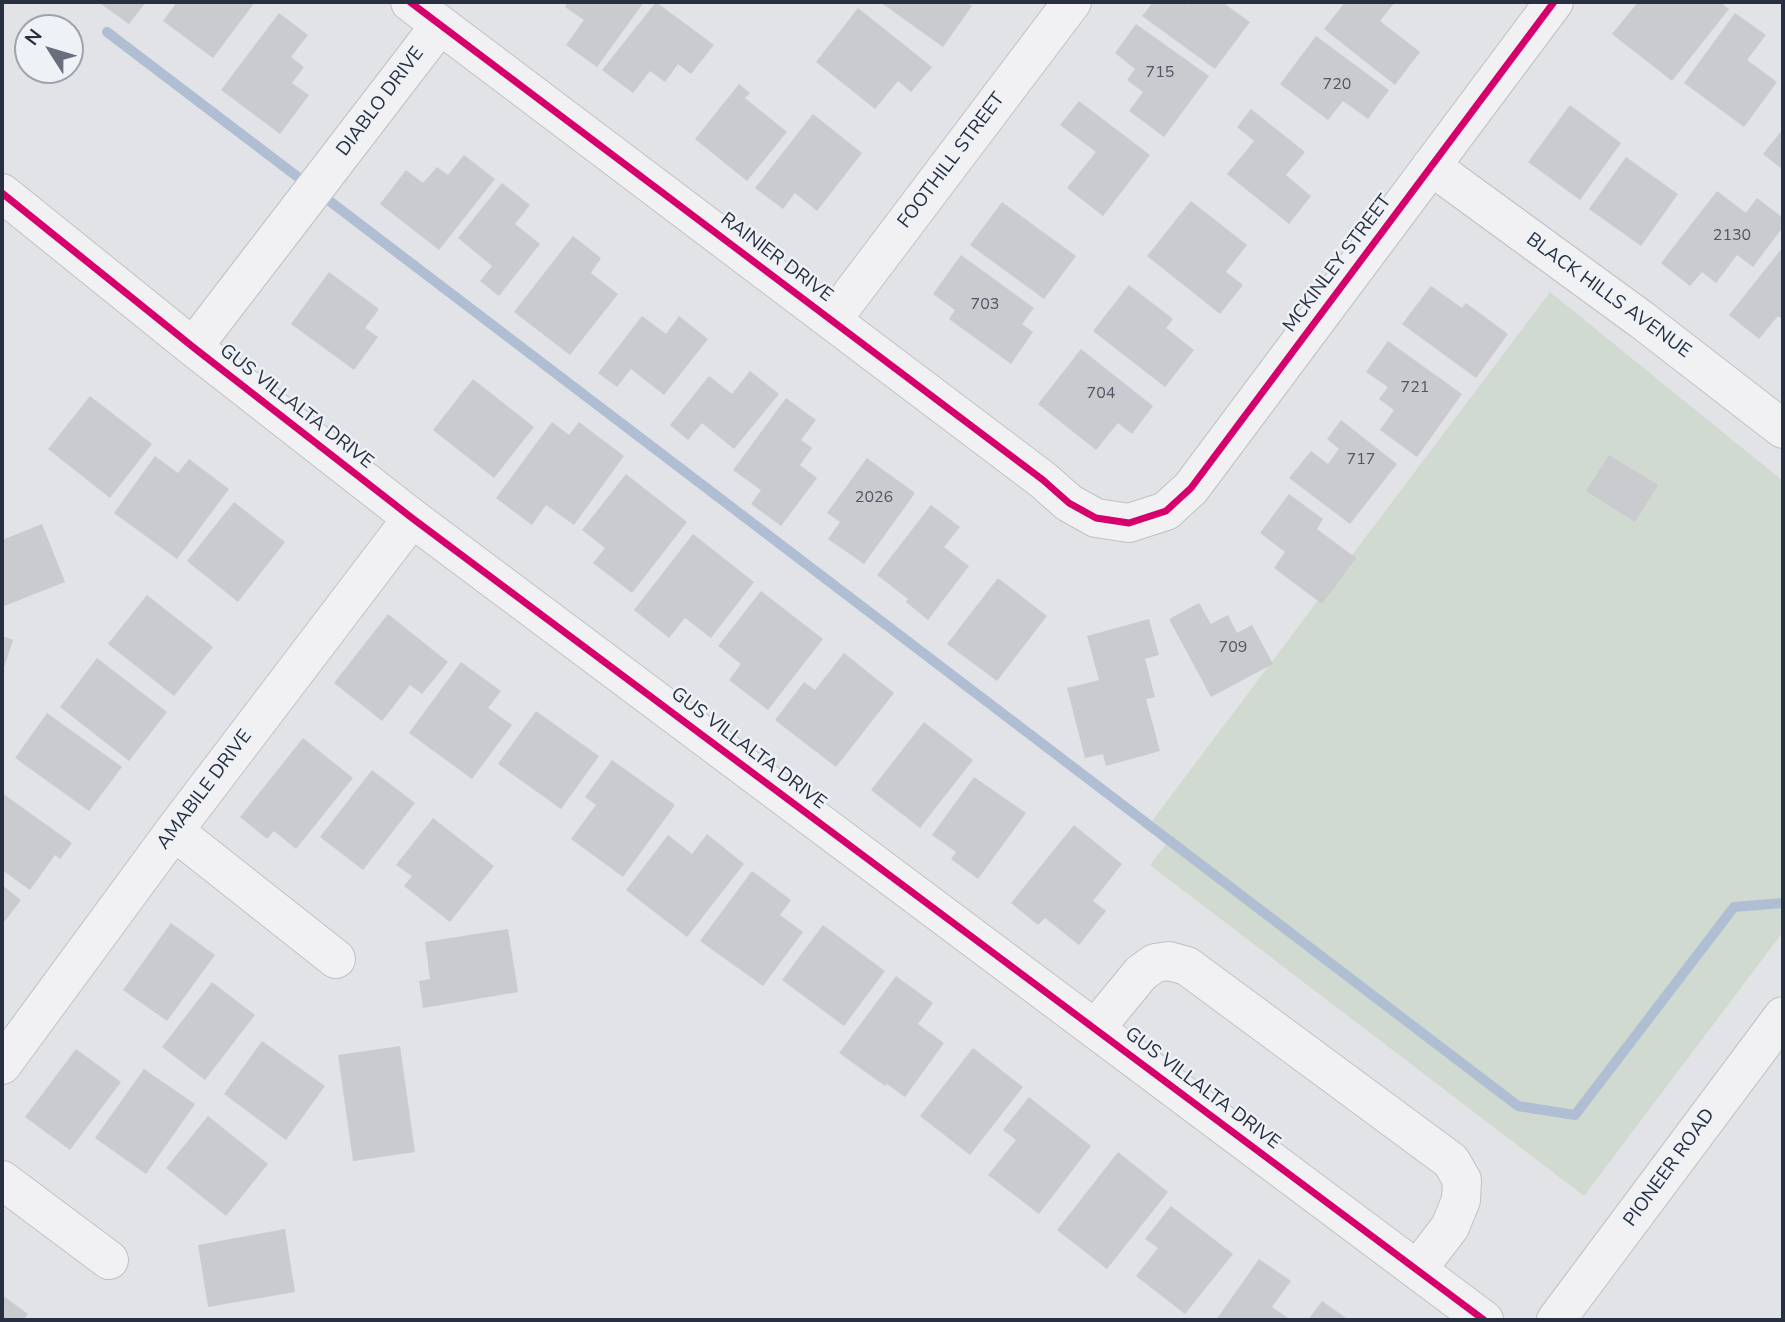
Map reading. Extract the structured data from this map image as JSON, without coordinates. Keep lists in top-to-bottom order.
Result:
{
  "streets": {
    "street": [
      "DIABLO DRIVE",
      "FOOTHILL STREET",
      "RAINIER DRIVE",
      "MCKINLEY STREET",
      "BLACK HILLS AVENUE",
      "GUS VILLALTA DRIVE",
      "AMABILE DRIVE",
      "PIONEER ROAD"
    ]
  },
  "crossings": [
    ["DIABLO DRIVE", "RAINIER DRIVE"],
    ["DIABLO DRIVE", "GUS VILLALTA DRIVE"],
    ["FOOTHILL STREET", "RAINIER DRIVE"],
    ["RAINIER DRIVE", "MCKINLEY STREET"],
    ["MCKINLEY STREET", "BLACK HILLS AVENUE"],
    ["GUS VILLALTA DRIVE", "AMABILE DRIVE"]
  ],
  "house_numbers": [
    "715",
    "720",
    "2130",
    "703",
    "721",
    "704",
    "717",
    "2026",
    "709"
  ],
  "north": "top left"
}
